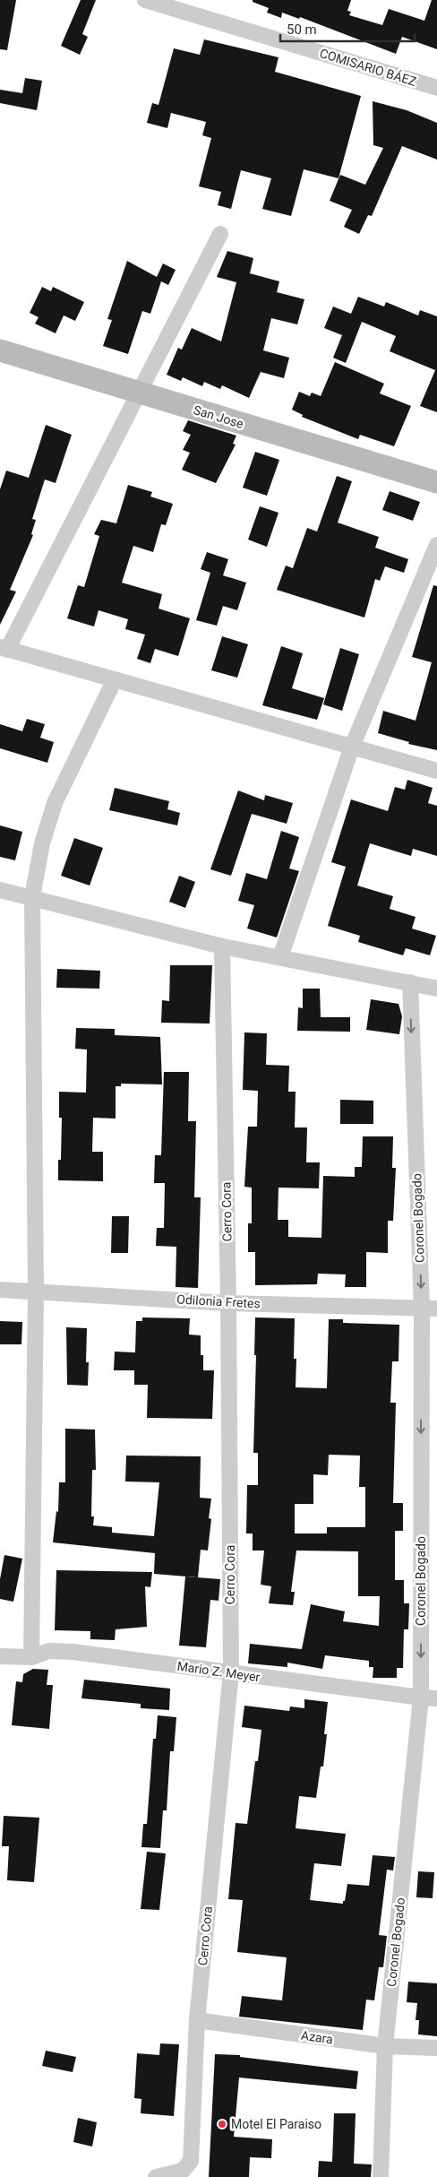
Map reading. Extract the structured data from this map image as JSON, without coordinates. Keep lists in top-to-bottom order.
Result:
{
  "streets": {
    "street": [
      "COMISARIO BÁEZ",
      "San Jose",
      "Cerro Cora",
      "Coronel Bogado",
      "Odilonia Fretes",
      "Mario Z. Meyer",
      "Azara"
    ]
  },
  "crossings": [
    ["Cerro Cora", "Odilonia Fretes"],
    ["Cerro Cora", "Mario Z. Meyer"],
    ["Cerro Cora", "Azara"],
    ["Coronel Bogado", "Odilonia Fretes"],
    ["Coronel Bogado", "Mario Z. Meyer"],
    ["Coronel Bogado", "Azara"]
  ],
  "one_way": ["Coronel Bogado"],
  "places": ["Motel El Paraiso"],
  "scale_bar": "50 m"
}
